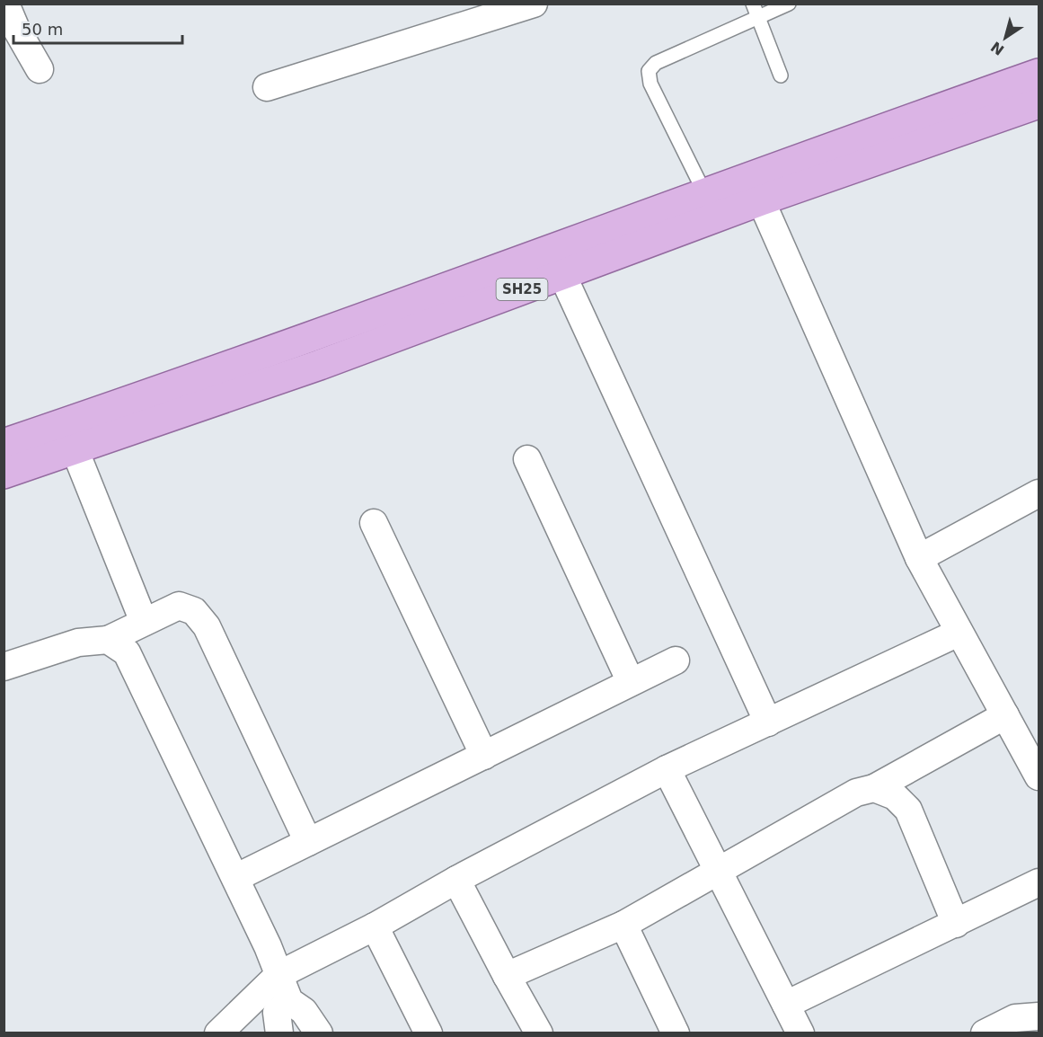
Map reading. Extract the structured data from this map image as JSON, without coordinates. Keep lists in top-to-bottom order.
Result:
{
  "streets": {
    "main road": ["SH25"]
  },
  "scale_bar": "50 m",
  "north": "bottom left"
}
